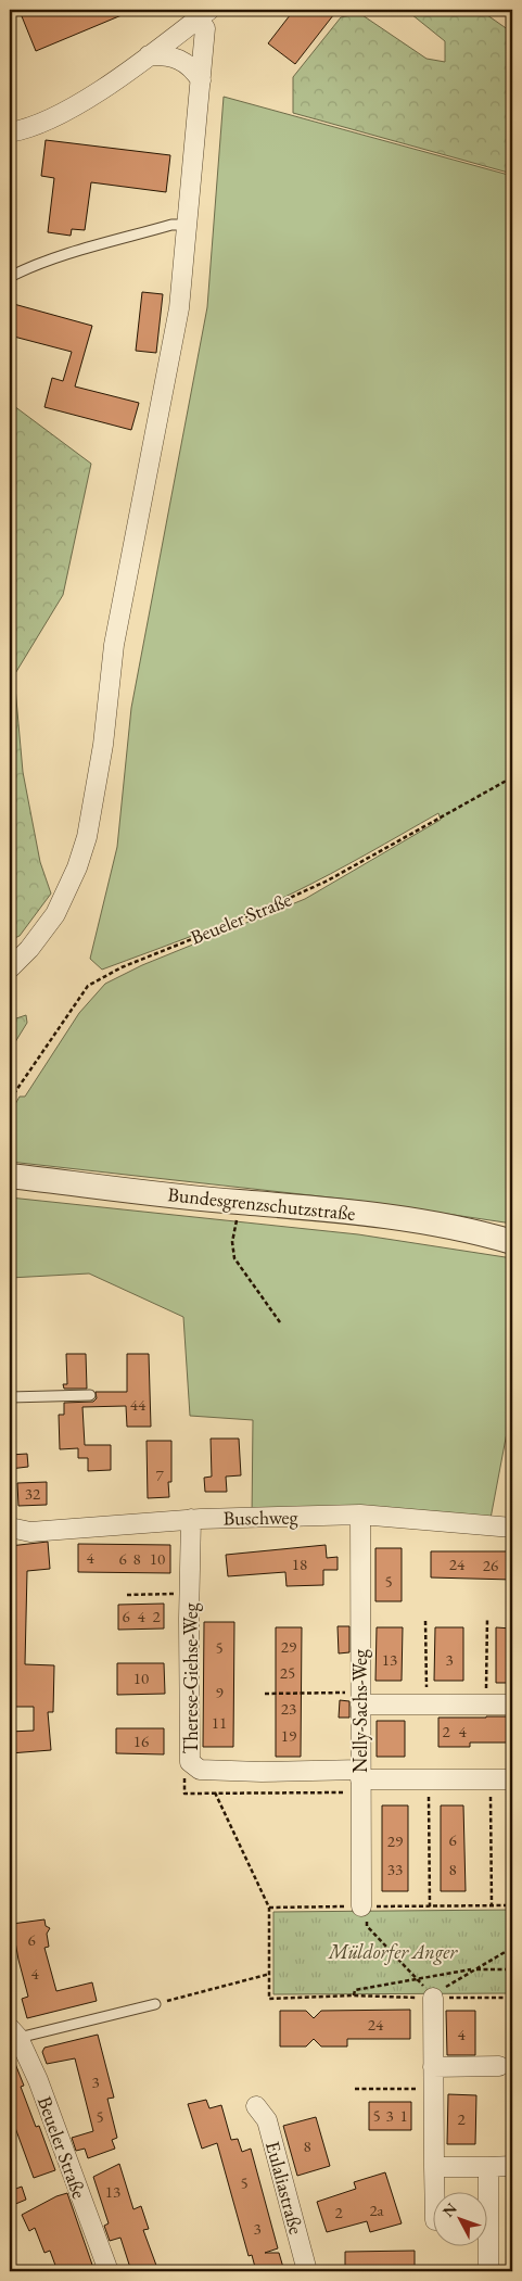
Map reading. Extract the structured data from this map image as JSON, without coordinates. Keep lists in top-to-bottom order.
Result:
{
  "streets": {
    "street": [
      "Beueler Straße",
      "Bundesgrenzschutzstraße",
      "Buschweg",
      "Therese-Giehse-Weg",
      "Nelly-Sachs-Weg",
      "Eulaliastraße"
    ]
  },
  "crossings": [
    ["Buschweg", "Therese-Giehse-Weg"],
    ["Buschweg", "Nelly-Sachs-Weg"],
    ["Therese-Giehse-Weg", "Nelly-Sachs-Weg"]
  ],
  "parks": ["Müldorfer Anger"],
  "house_numbers": [
    "44",
    "7",
    "32",
    "4",
    "6",
    "8",
    "10",
    "18",
    "24",
    "26",
    "5",
    "6",
    "4",
    "2",
    "29",
    "5",
    "13",
    "3",
    "25",
    "10",
    "9",
    "23",
    "11",
    "2",
    "4",
    "19",
    "16",
    "6",
    "29",
    "33",
    "8",
    "6",
    "4",
    "24",
    "4",
    "3",
    "5",
    "3",
    "1",
    "5",
    "2",
    "8",
    "5",
    "13",
    "2a",
    "2",
    "3"
  ],
  "north": "top left"
}
